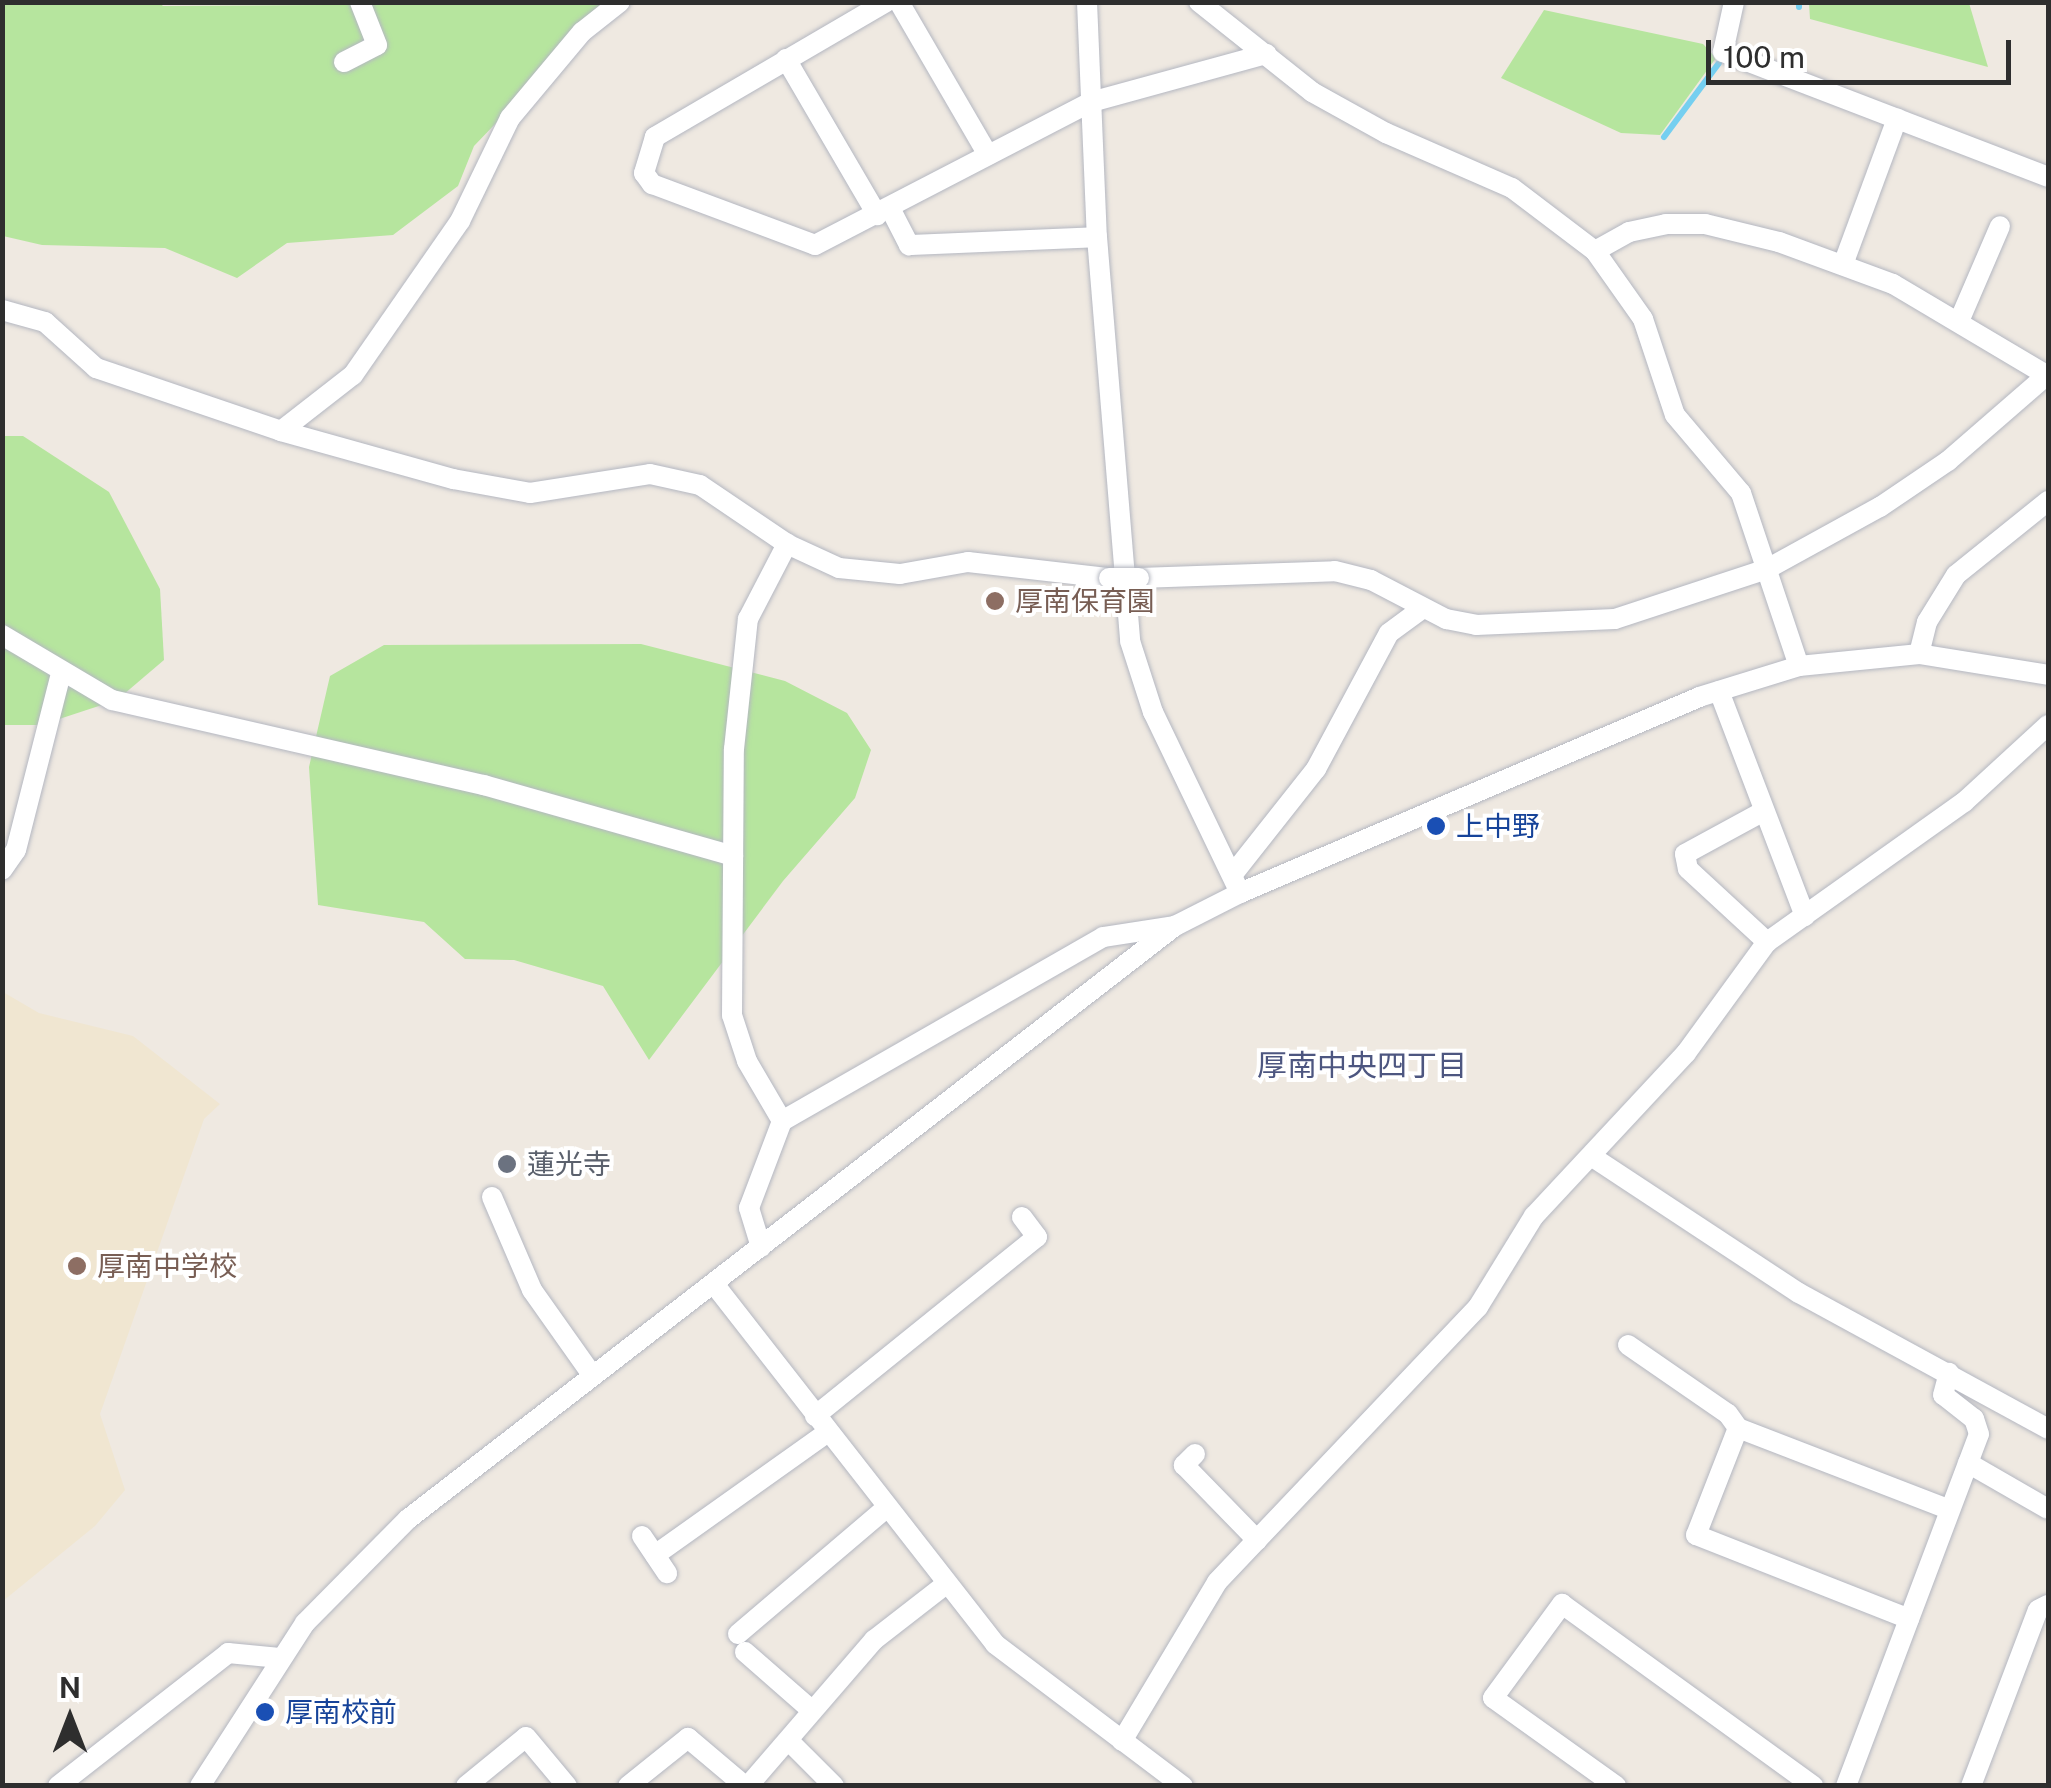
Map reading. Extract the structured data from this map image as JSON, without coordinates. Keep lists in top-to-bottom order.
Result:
{
  "districts": ["厚南中央四丁目"],
  "places": [
    "厚南保育園",
    "上中野",
    "蓮光寺",
    "厚南中学校",
    "厚南校前"
  ],
  "scale_bar": "100 m",
  "north": "top"
}
